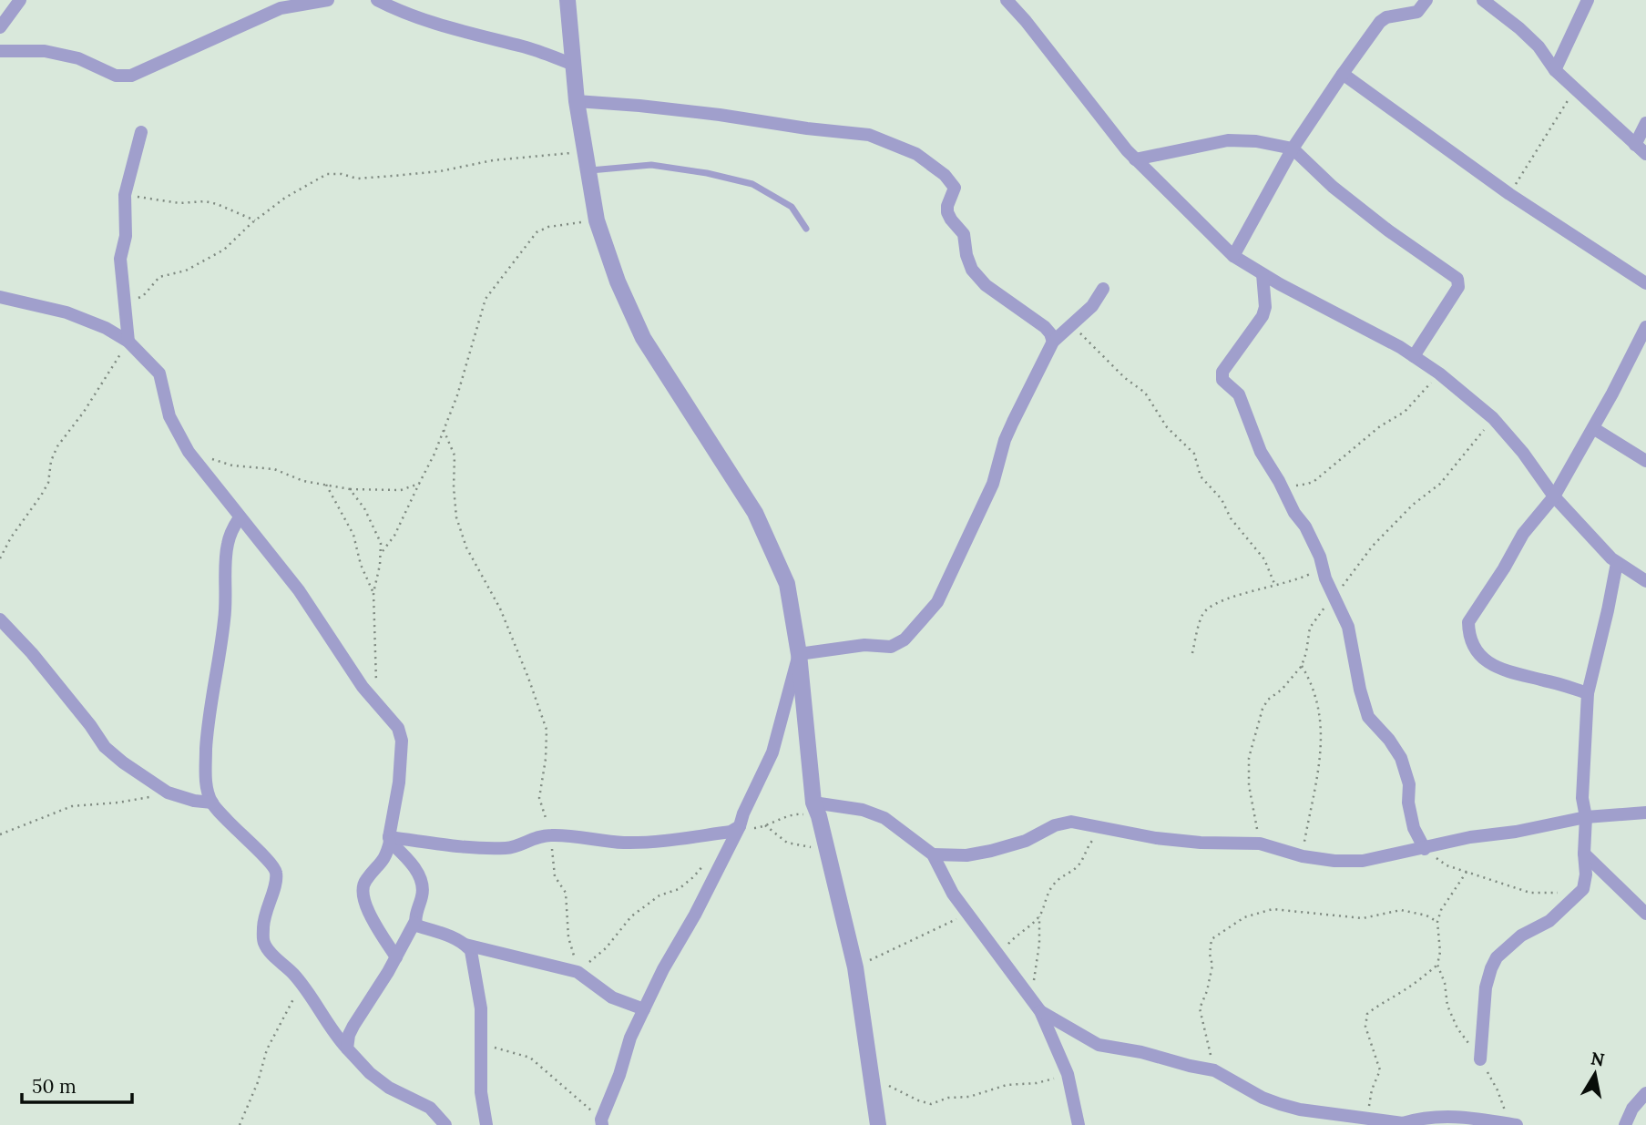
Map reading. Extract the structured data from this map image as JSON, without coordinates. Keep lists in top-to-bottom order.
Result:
{
  "scale_bar": "50 m",
  "north": "top"
}
